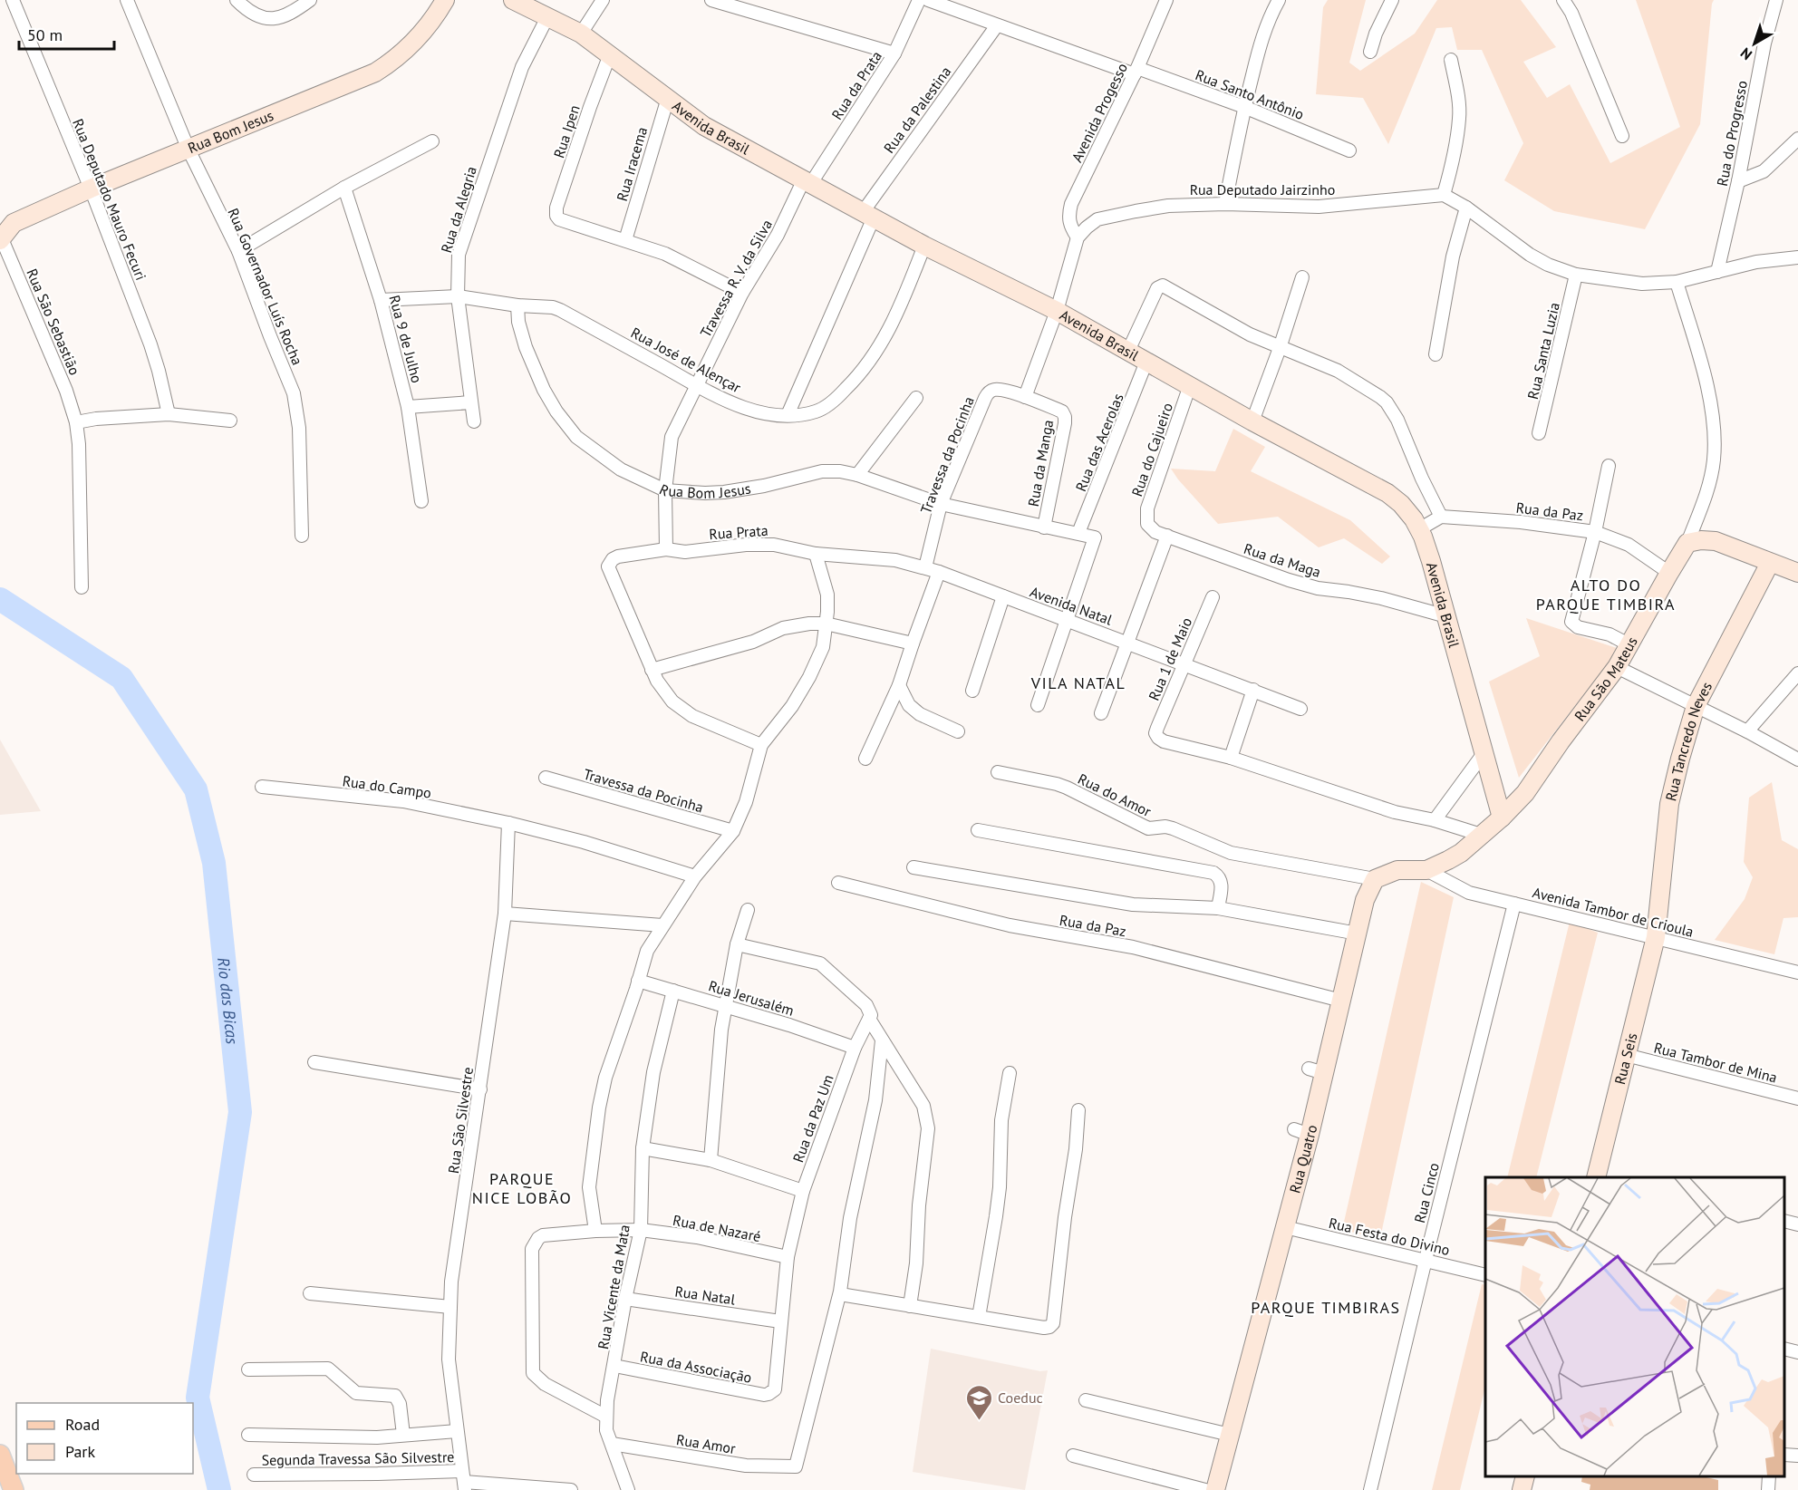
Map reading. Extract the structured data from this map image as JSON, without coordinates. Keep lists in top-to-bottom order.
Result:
{
  "streets": {
    "street": [
      "Rua da Prata",
      "Rua Santo Antônio",
      "Rua da Palestina",
      "Avenida Progesso",
      "Avenida Brasil",
      "Rua Bom Jesus",
      "Rua Ipen",
      "Rua do Progresso",
      "Rua Iracema",
      "Rua Deputado Jairzinho",
      "Rua Deputado Mauro Fecuri",
      "Rua da Alegria",
      "Travessa R. V. da Silva",
      "Rua Governador Luís Rocha",
      "Rua São Sebastião",
      "Rua 9 de Julho",
      "Rua Santa Luzia",
      "Rua José de Alençar",
      "Rua das Acerolas",
      "Rua do Cajueiro",
      "Travessa da Pocinha",
      "Rua da Manga",
      "Rua da Paz",
      "Rua Prata",
      "Rua da Maga",
      "Avenida Natal",
      "Rua 1 de Maio",
      "Rua São Mateus",
      "Rua Tancredo Neves",
      "Rua do Campo",
      "Rua do Amor",
      "Avenida Tambor de Crioula",
      "Rua Jerusalém",
      "Rua Seis",
      "Rua Tambor de Mina",
      "Rua da Paz Um",
      "Rua São Silvestre",
      "Rua Quatro",
      "Rua Cinco",
      "Rua de Nazaré",
      "Rua Festa do Divino",
      "Rua Vicente da Mata",
      "Rua Natal",
      "Rua da Associação",
      "Rua Amor",
      "Segunda Travessa São Silvestre"
    ]
  },
  "crossings": [
    ["Rua da Prata", "Avenida Brasil"],
    ["Rua da Prata", "Travessa R. V. da Silva"],
    ["Rua Santo Antônio", "Rua da Palestina"],
    ["Rua Santo Antônio", "Avenida Progesso"],
    ["Rua da Palestina", "Avenida Brasil"],
    ["Rua da Palestina", "Rua José de Alençar"],
    ["Avenida Progesso", "Rua Deputado Jairzinho"],
    ["Avenida Brasil", "Rua Ipen"],
    ["Avenida Brasil", "Rua Iracema"],
    ["Avenida Brasil", "Rua da Alegria"],
    ["Avenida Brasil", "Travessa R. V. da Silva"],
    ["Avenida Brasil", "Rua José de Alençar"],
    ["Avenida Brasil", "Rua das Acerolas"],
    ["Avenida Brasil", "Rua do Cajueiro"],
    ["Avenida Brasil", "Rua da Maga"],
    ["Avenida Brasil", "Rua São Mateus"],
    ["Rua Bom Jesus", "Rua Deputado Mauro Fecuri"],
    ["Rua Bom Jesus", "Travessa R. V. da Silva"],
    ["Rua Bom Jesus", "Rua Governador Luís Rocha"],
    ["Rua Bom Jesus", "Rua São Sebastião"],
    ["Rua Bom Jesus", "Rua José de Alençar"],
    ["Rua Bom Jesus", "Travessa da Pocinha"],
    ["Rua Bom Jesus", "Rua da Manga"],
    ["Rua Ipen", "Rua Iracema"],
    ["Rua da Alegria", "Rua José de Alençar"],
    ["Travessa R. V. da Silva", "Rua José de Alençar"],
    ["Travessa R. V. da Silva", "Rua Prata"],
    ["Rua 9 de Julho", "Rua José de Alençar"],
    ["Rua do Cajueiro", "Rua da Maga"],
    ["Travessa da Pocinha", "Rua da Manga"],
    ["Travessa da Pocinha", "Avenida Natal"],
    ["Rua da Paz", "Rua São Mateus"],
    ["Rua da Paz", "Rua Quatro"],
    ["Rua Prata", "Avenida Natal"],
    ["Avenida Natal", "Rua 1 de Maio"],
    ["Rua São Mateus", "Avenida Tambor de Crioula"],
    ["Rua Tancredo Neves", "Avenida Tambor de Crioula"],
    ["Rua Tancredo Neves", "Rua Seis"],
    ["Rua do Amor", "Rua Quatro"],
    ["Avenida Tambor de Crioula", "Rua Seis"],
    ["Avenida Tambor de Crioula", "Rua Cinco"],
    ["Rua Jerusalém", "Rua da Paz Um"],
    ["Rua Jerusalém", "Rua Vicente da Mata"],
    ["Rua Seis", "Rua Tambor de Mina"],
    ["Rua da Paz Um", "Rua de Nazaré"],
    ["Rua da Paz Um", "Rua Natal"],
    ["Rua da Paz Um", "Rua da Associação"],
    ["Rua São Silvestre", "Segunda Travessa São Silvestre"],
    ["Rua Quatro", "Rua Festa do Divino"],
    ["Rua Cinco", "Rua Festa do Divino"],
    ["Rua de Nazaré", "Rua Vicente da Mata"],
    ["Rua Vicente da Mata", "Rua Natal"],
    ["Rua Vicente da Mata", "Rua da Associação"],
    ["Rua Vicente da Mata", "Rua Amor"]
  ],
  "districts": [
    "ALTO DO PARQUE TIMBIRA",
    "VILA NATAL",
    "PARQUE NICE LOBÃO",
    "PARQUE TIMBIRAS"
  ],
  "water": ["Rio das Bicas"],
  "places": {
    "school or university": ["Coeduc"]
  },
  "legend": ["Road", "Park"],
  "scale_bar": "50 m",
  "north": "bottom left"
}
